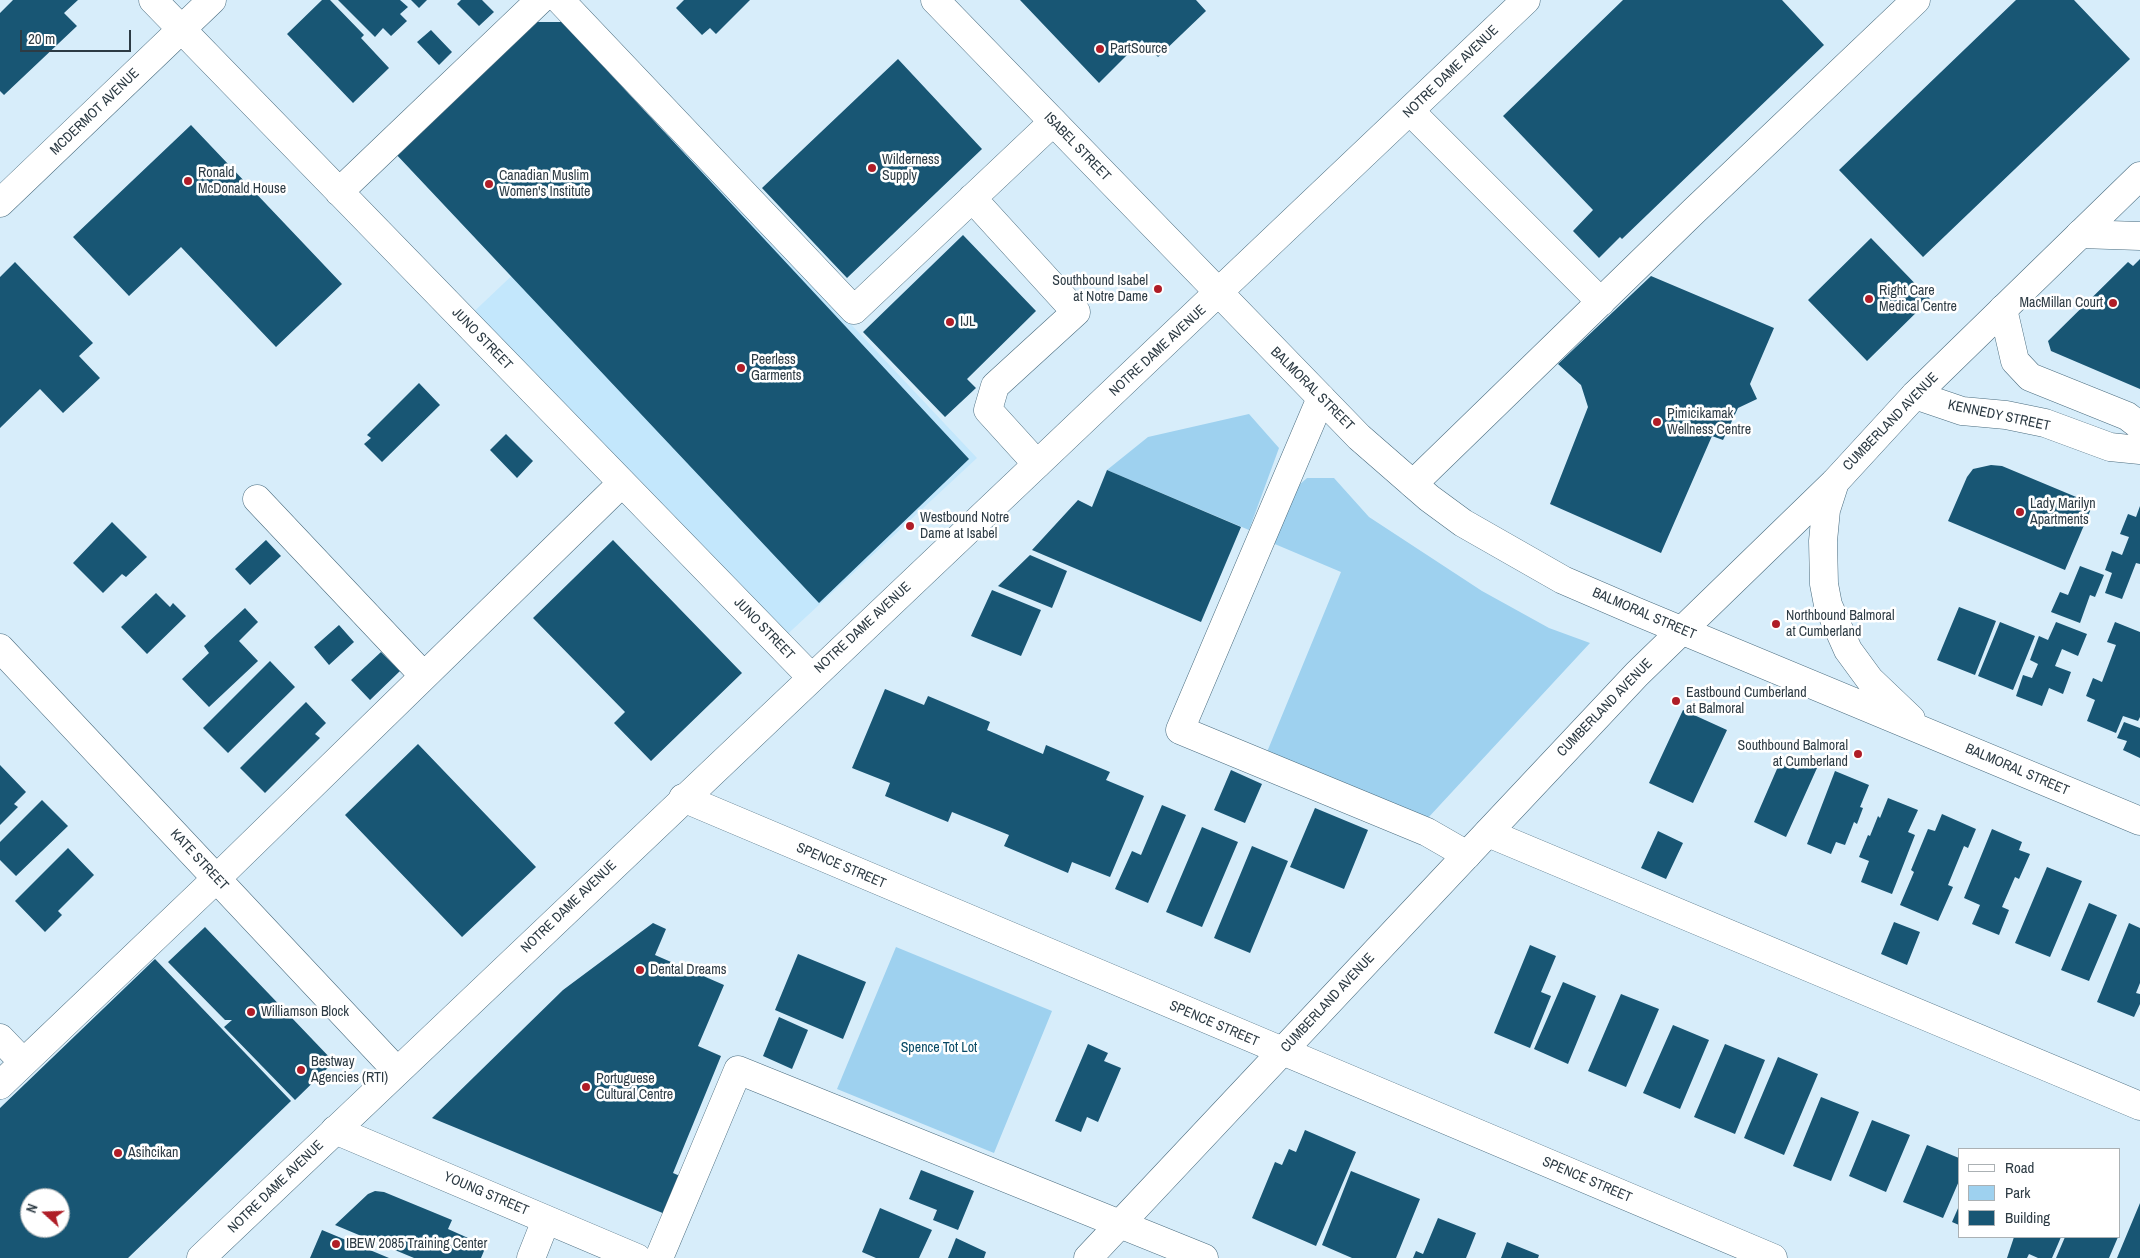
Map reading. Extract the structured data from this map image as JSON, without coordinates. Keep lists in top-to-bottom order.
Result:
{
  "streets": {
    "main road": [
      "NOTRE DAME AVENUE",
      "MCDERMOT AVENUE",
      "ISABEL STREET",
      "JUNO STREET",
      "BALMORAL STREET",
      "KENNEDY STREET",
      "CUMBERLAND AVENUE",
      "KATE STREET",
      "SPENCE STREET",
      "YOUNG STREET"
    ]
  },
  "crossings": [
    ["NOTRE DAME AVENUE", "ISABEL STREET"],
    ["NOTRE DAME AVENUE", "JUNO STREET"],
    ["NOTRE DAME AVENUE", "BALMORAL STREET"],
    ["NOTRE DAME AVENUE", "KATE STREET"],
    ["NOTRE DAME AVENUE", "SPENCE STREET"],
    ["NOTRE DAME AVENUE", "YOUNG STREET"],
    ["MCDERMOT AVENUE", "JUNO STREET"],
    ["ISABEL STREET", "BALMORAL STREET"],
    ["BALMORAL STREET", "CUMBERLAND AVENUE"],
    ["KENNEDY STREET", "CUMBERLAND AVENUE"],
    ["CUMBERLAND AVENUE", "SPENCE STREET"]
  ],
  "parks": ["Spence Tot Lot"],
  "places": [
    "PartSource",
    "Wilderness Supply",
    "Ronald McDonald House",
    "Canadian Muslim Women's Institute",
    "Southbound Isabel at Notre Dame",
    "Right Care Medical Centre",
    "MacMillan Court",
    "IJL",
    "Peerless Garments",
    "Pimicikamak Wellness Centre",
    "Lady Marilyn Apartments",
    "Westbound Notre Dame at Isabel",
    "Northbound Balmoral at Cumberland",
    "Eastbound Cumberland at Balmoral",
    "Southbound Balmoral at Cumberland",
    "Dental Dreams",
    "Williamson Block",
    "Bestway Agencies (RTI)",
    "Portuguese Cultural Centre",
    "Asihcikan",
    "IBEW 2085 Training Center"
  ],
  "legend": ["Road", "Park", "Building"],
  "scale_bar": "20 m",
  "north": "left"
}
